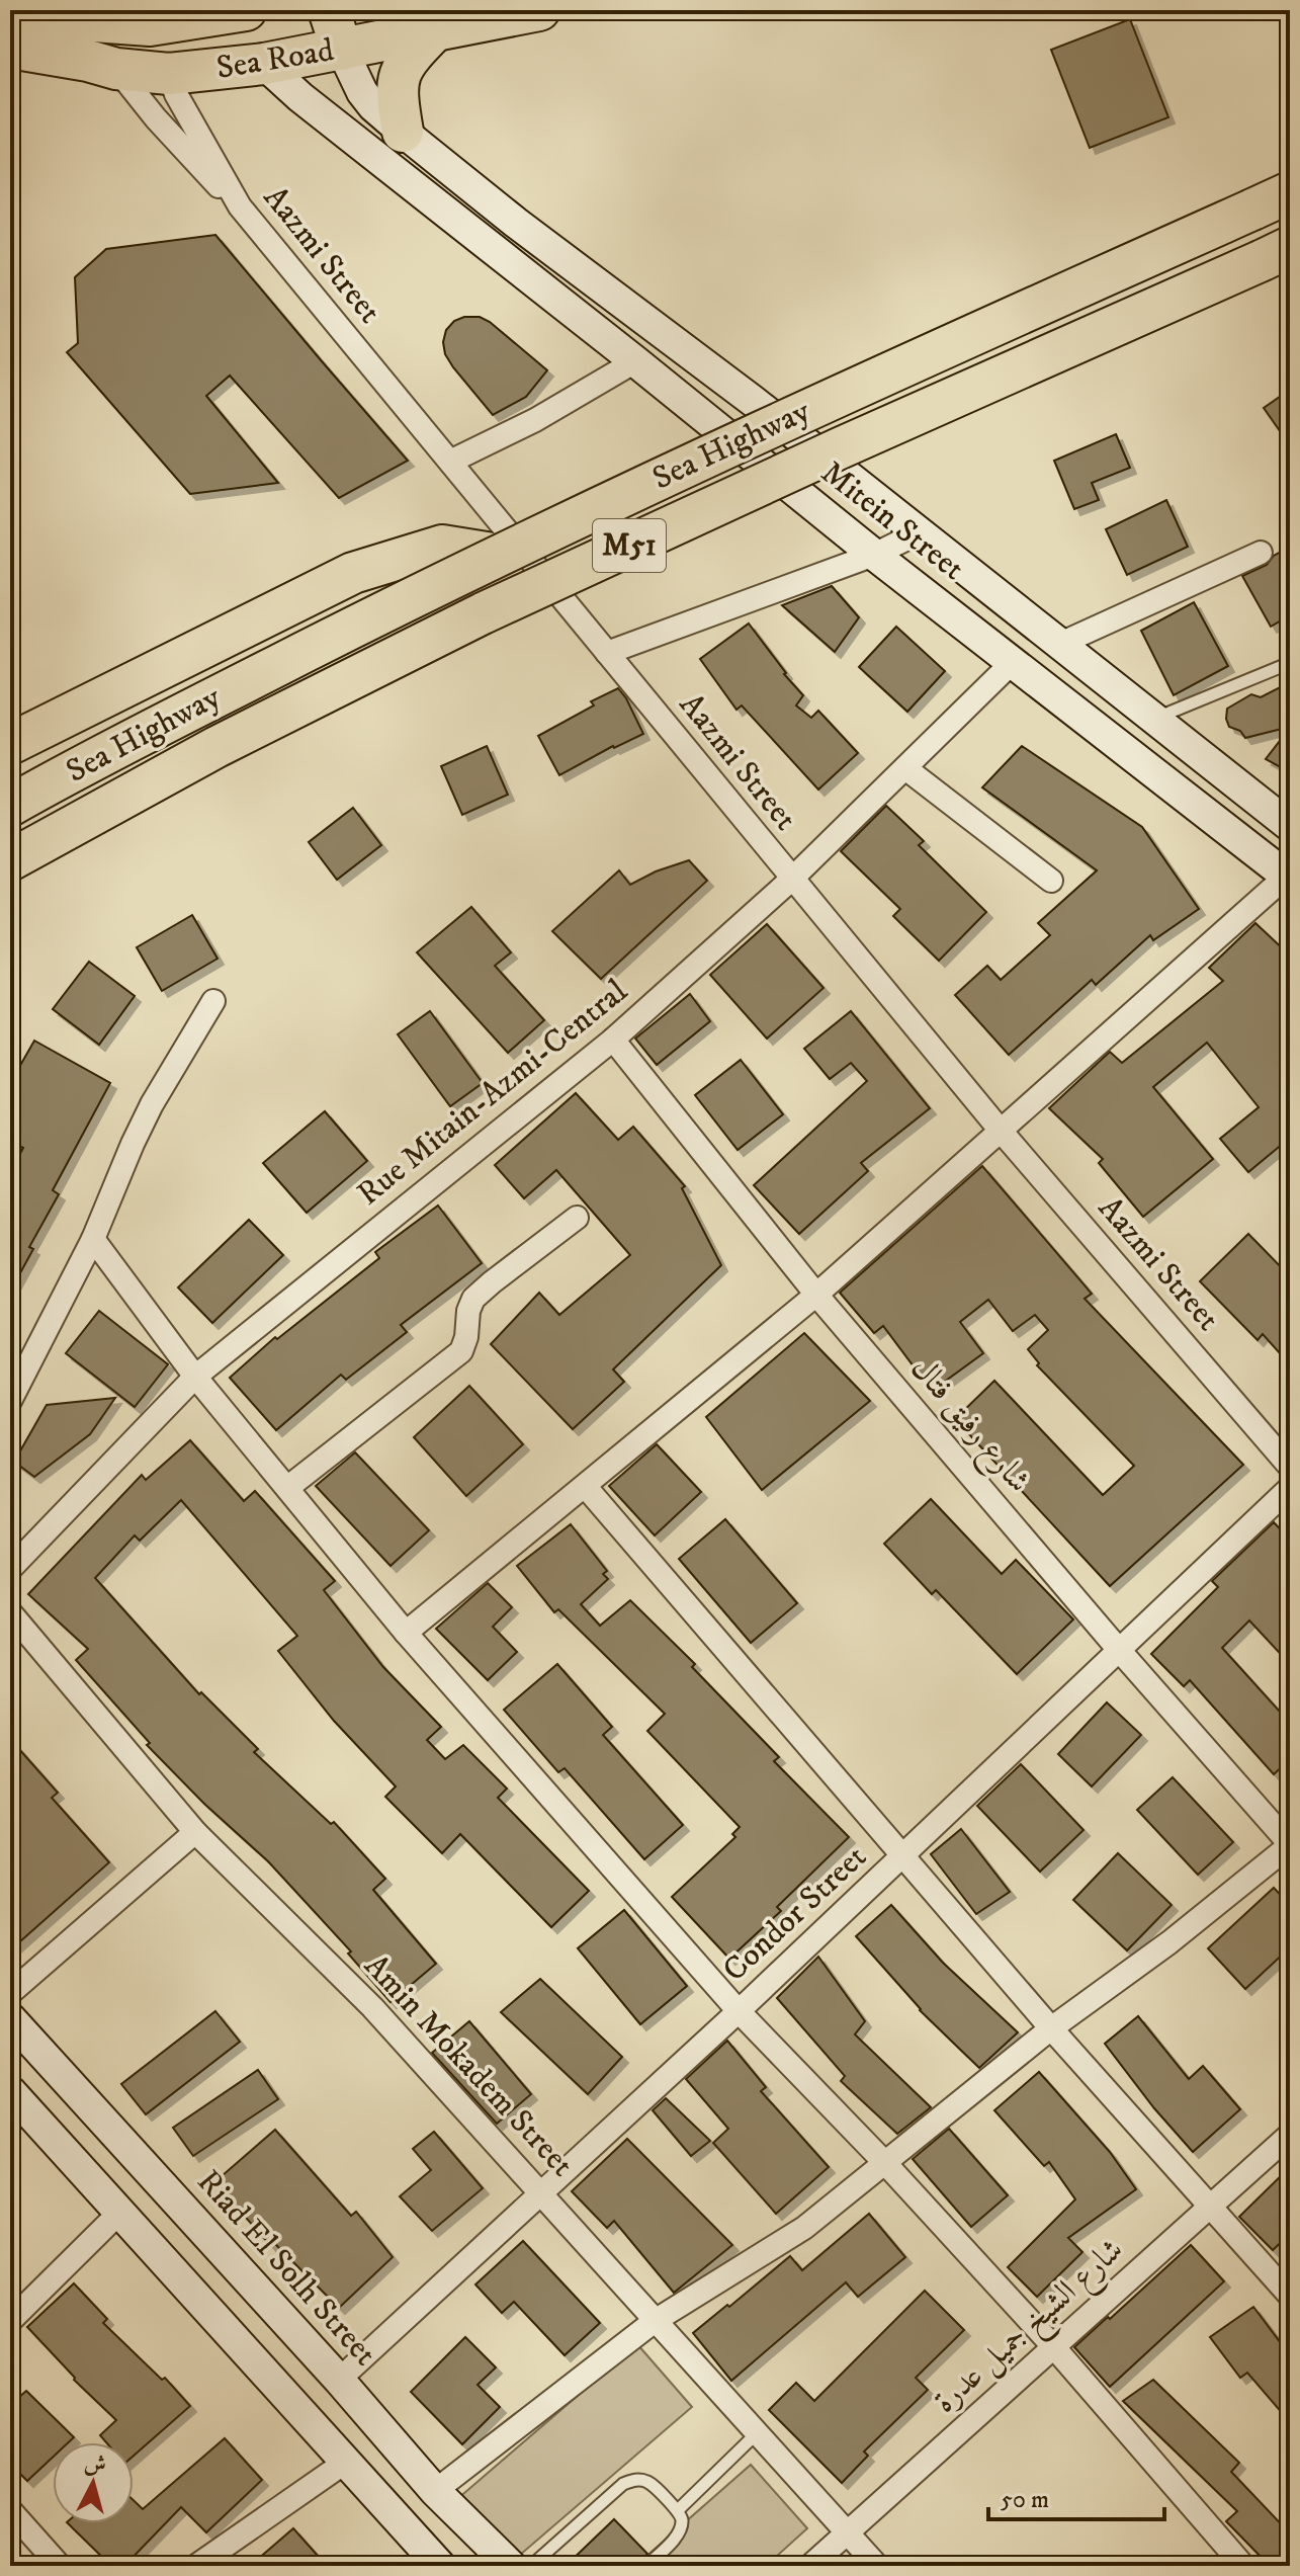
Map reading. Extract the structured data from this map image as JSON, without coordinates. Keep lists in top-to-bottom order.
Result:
{
  "streets": {
    "highway": ["Sea Road", "Sea Highway", "M51"],
    "street": [
      "Aazmi Street",
      "Mitein Street",
      "Rue Mitain-Azmi-Central",
      "شارع رفيق فتال",
      "Condor Street",
      "Amin Mokadem Street",
      "Riad El Solh Street",
      "شارع الشيخ جميل عدرة"
    ]
  },
  "crossings": [
    ["Sea Road", "Aazmi Street"],
    ["Sea Road", "Mitein Street"],
    ["Aazmi Street", "Rue Mitain-Azmi-Central"],
    ["Mitein Street", "Rue Mitain-Azmi-Central"],
    ["Rue Mitain-Azmi-Central", "شارع رفيق فتال"],
    ["شارع رفيق فتال", "Condor Street"],
    ["Condor Street", "Amin Mokadem Street"],
    ["Condor Street", "Riad El Solh Street"],
    ["Amin Mokadem Street", "شارع الشيخ جميل عدرة"]
  ],
  "scale_bar": "50 m",
  "north": "top"
}
